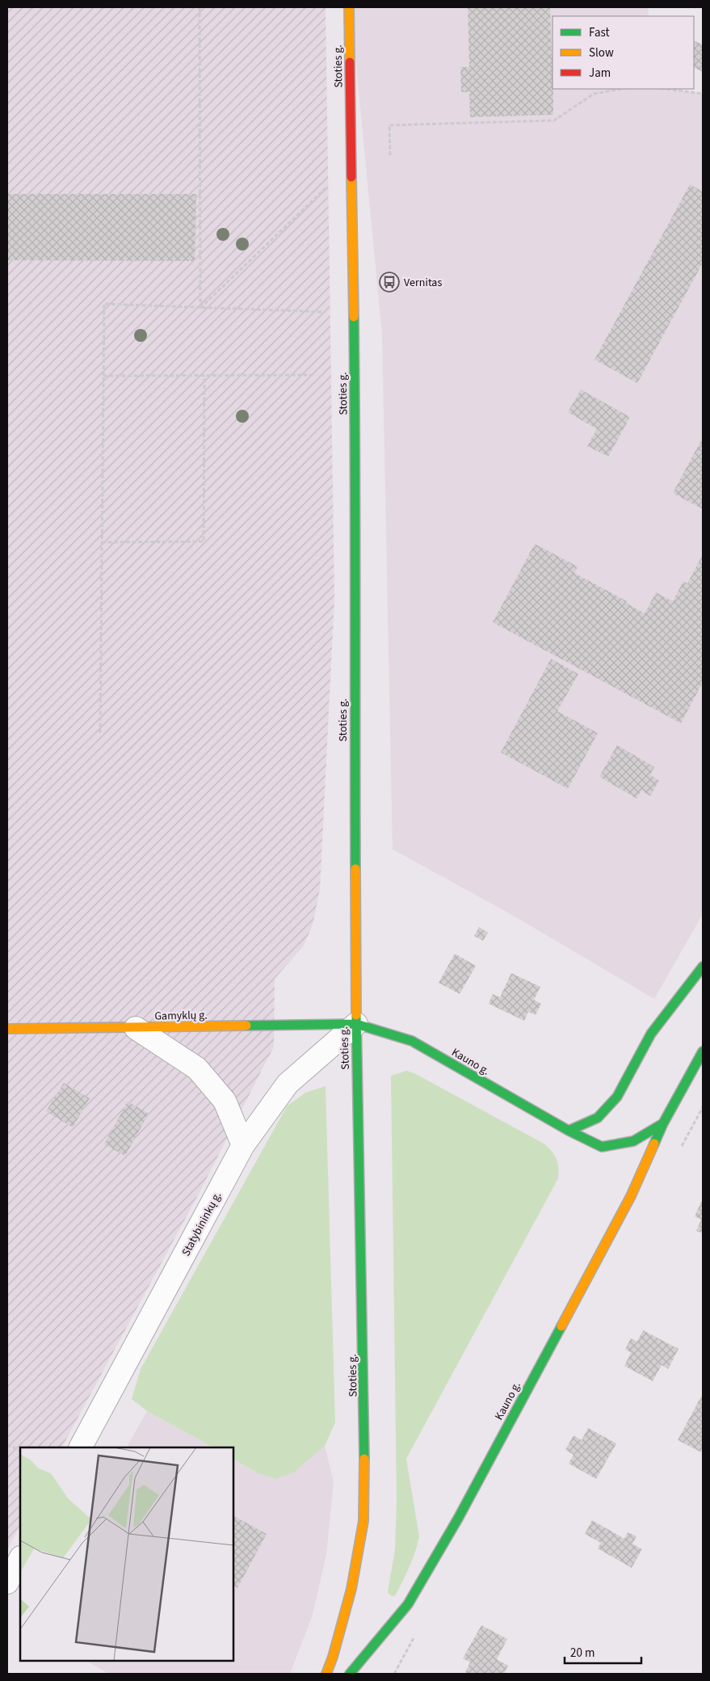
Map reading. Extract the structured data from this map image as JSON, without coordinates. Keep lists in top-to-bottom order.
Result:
{
  "streets": {
    "main road": ["Stoties g.", "Gamyklų g.", "Kauno g."],
    "street": ["Statybininkų g."]
  },
  "crossings": [
    ["Stoties g.", "Gamyklų g."],
    ["Stoties g.", "Kauno g."],
    ["Stoties g.", "Statybininkų g."],
    ["Gamyklų g.", "Kauno g."],
    ["Gamyklų g.", "Statybininkų g."],
    ["Kauno g.", "Statybininkų g."]
  ],
  "places": {
    "bus stop": ["Vernitas"]
  },
  "legend": ["Fast", "Slow", "Jam"],
  "scale_bar": "20 m"
}
